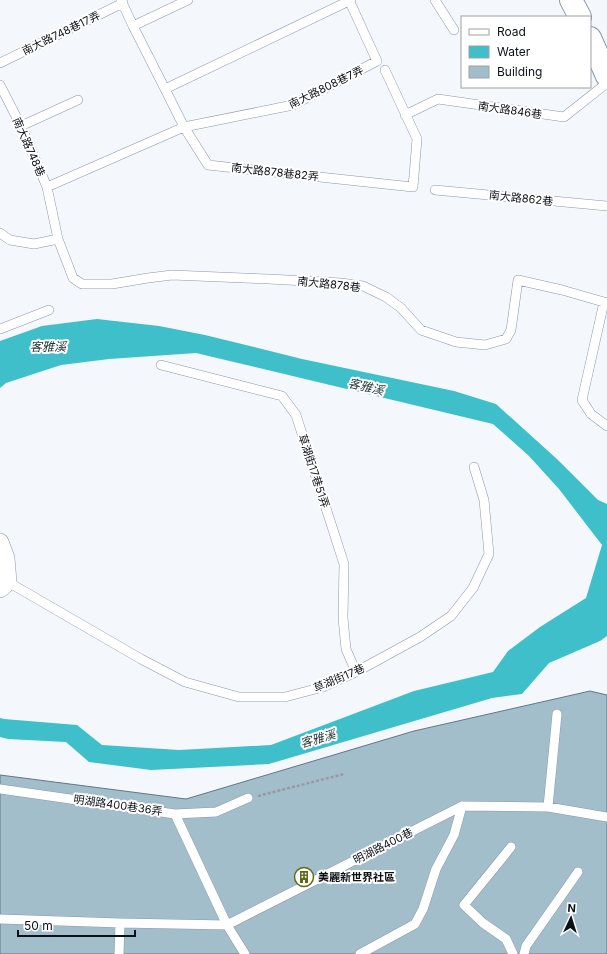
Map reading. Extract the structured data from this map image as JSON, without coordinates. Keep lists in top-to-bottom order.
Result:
{
  "streets": {
    "lane": [
      "南大路748巷17弄",
      "南大路808巷7弄",
      "南大路846巷",
      "南大路748巷",
      "南大路878巷82弄",
      "南大路862巷",
      "南大路878巷",
      "草湖街17巷51弄",
      "草湖街17巷",
      "明湖路400巷36弄",
      "明湖路400巷"
    ]
  },
  "crossings": [
    ["南大路808巷7弄", "南大路878巷82弄"],
    ["南大路846巷", "南大路878巷82弄"],
    ["南大路748巷", "南大路878巷"],
    ["草湖街17巷51弄", "草湖街17巷"],
    ["明湖路400巷36弄", "明湖路400巷"]
  ],
  "water": ["客雅溪"],
  "places": {
    "building": ["美麗新世界社區"]
  },
  "legend": ["Road", "Water", "Building"],
  "scale_bar": "50 m",
  "north": "top"
}
